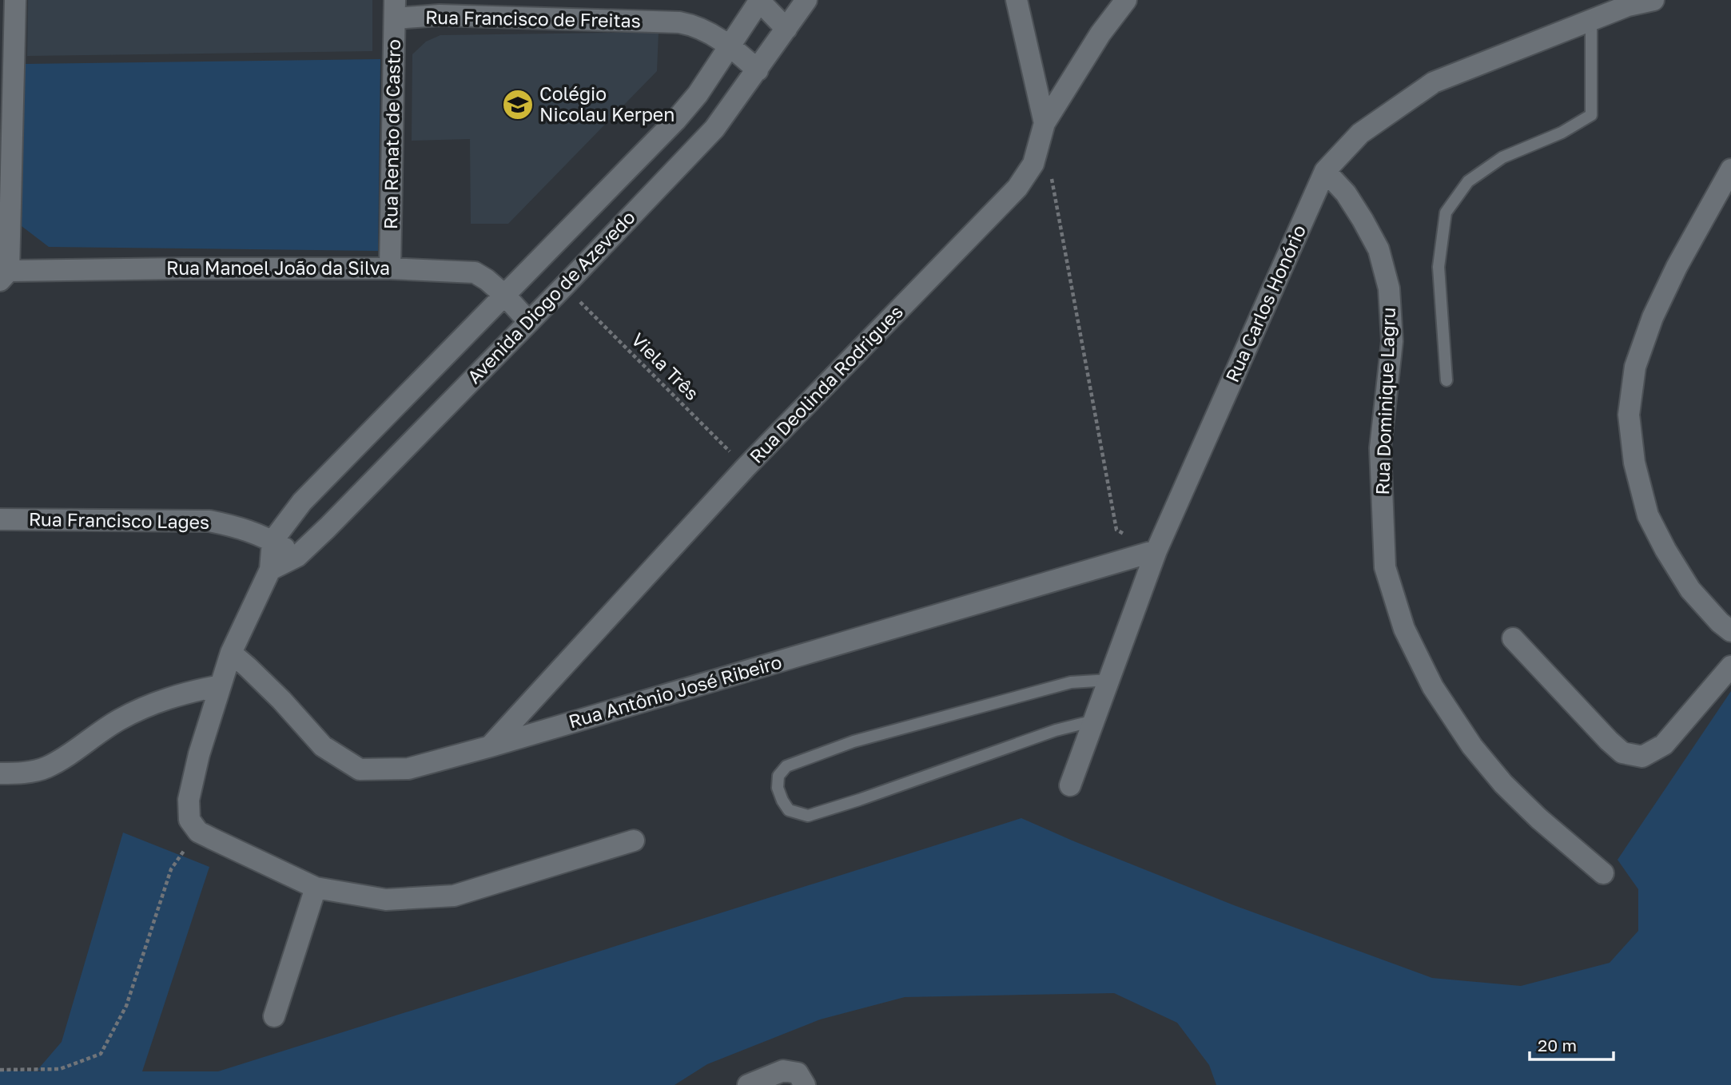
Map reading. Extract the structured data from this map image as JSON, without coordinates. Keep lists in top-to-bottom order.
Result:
{
  "streets": {
    "street": [
      "Rua Francisco de Freitas",
      "Rua Renato de Castro",
      "Rua Manoel João da Silva",
      "Avenida Diogo de Azevedo",
      "Rua Carlos Honório",
      "Rua Deolinda Rodrigues",
      "Rua Dominique Lagru",
      "Rua Francisco Lages",
      "Rua Antônio José Ribeiro"
    ],
    "path": ["Viela Três"]
  },
  "crossings": [
    ["Rua Francisco de Freitas", "Rua Renato de Castro"],
    ["Rua Francisco de Freitas", "Avenida Diogo de Azevedo"],
    ["Rua Renato de Castro", "Rua Manoel João da Silva"],
    ["Rua Manoel João da Silva", "Avenida Diogo de Azevedo"],
    ["Avenida Diogo de Azevedo", "Viela Três"],
    ["Avenida Diogo de Azevedo", "Rua Francisco Lages"],
    ["Rua Carlos Honório", "Rua Dominique Lagru"],
    ["Rua Carlos Honório", "Rua Antônio José Ribeiro"],
    ["Viela Três", "Rua Deolinda Rodrigues"],
    ["Rua Deolinda Rodrigues", "Rua Antônio José Ribeiro"]
  ],
  "places": {
    "school or university": ["Colégio Nicolau Kerpen"]
  },
  "scale_bar": "20 m"
}
